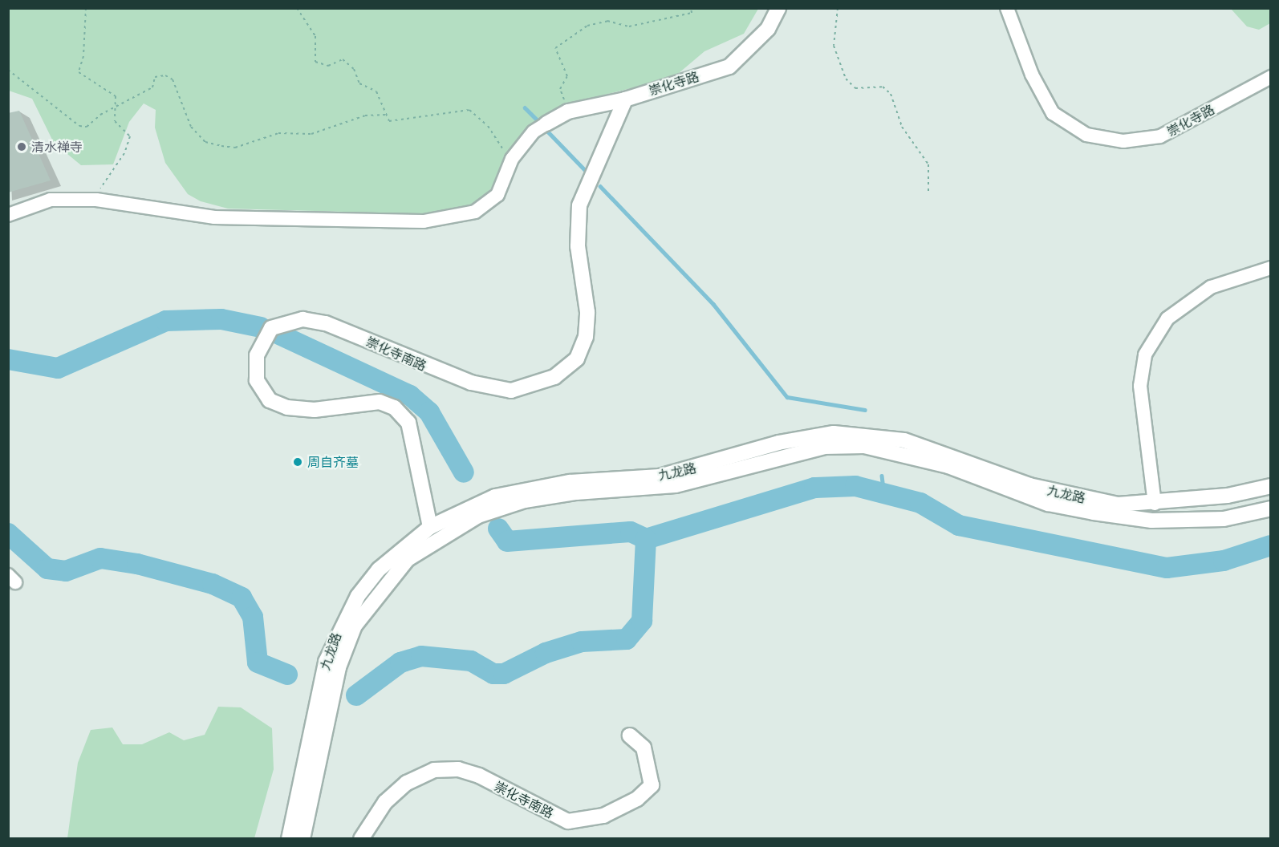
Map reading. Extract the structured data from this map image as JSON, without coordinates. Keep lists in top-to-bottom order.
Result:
{
  "streets": {
    "main road": ["崇化寺路", "崇化寺南路", "九龙路"]
  },
  "crossings": [
    ["崇化寺路", "崇化寺南路"],
    ["崇化寺南路", "九龙路"]
  ],
  "places": ["清水禅寺", "周自齐墓"]
}
